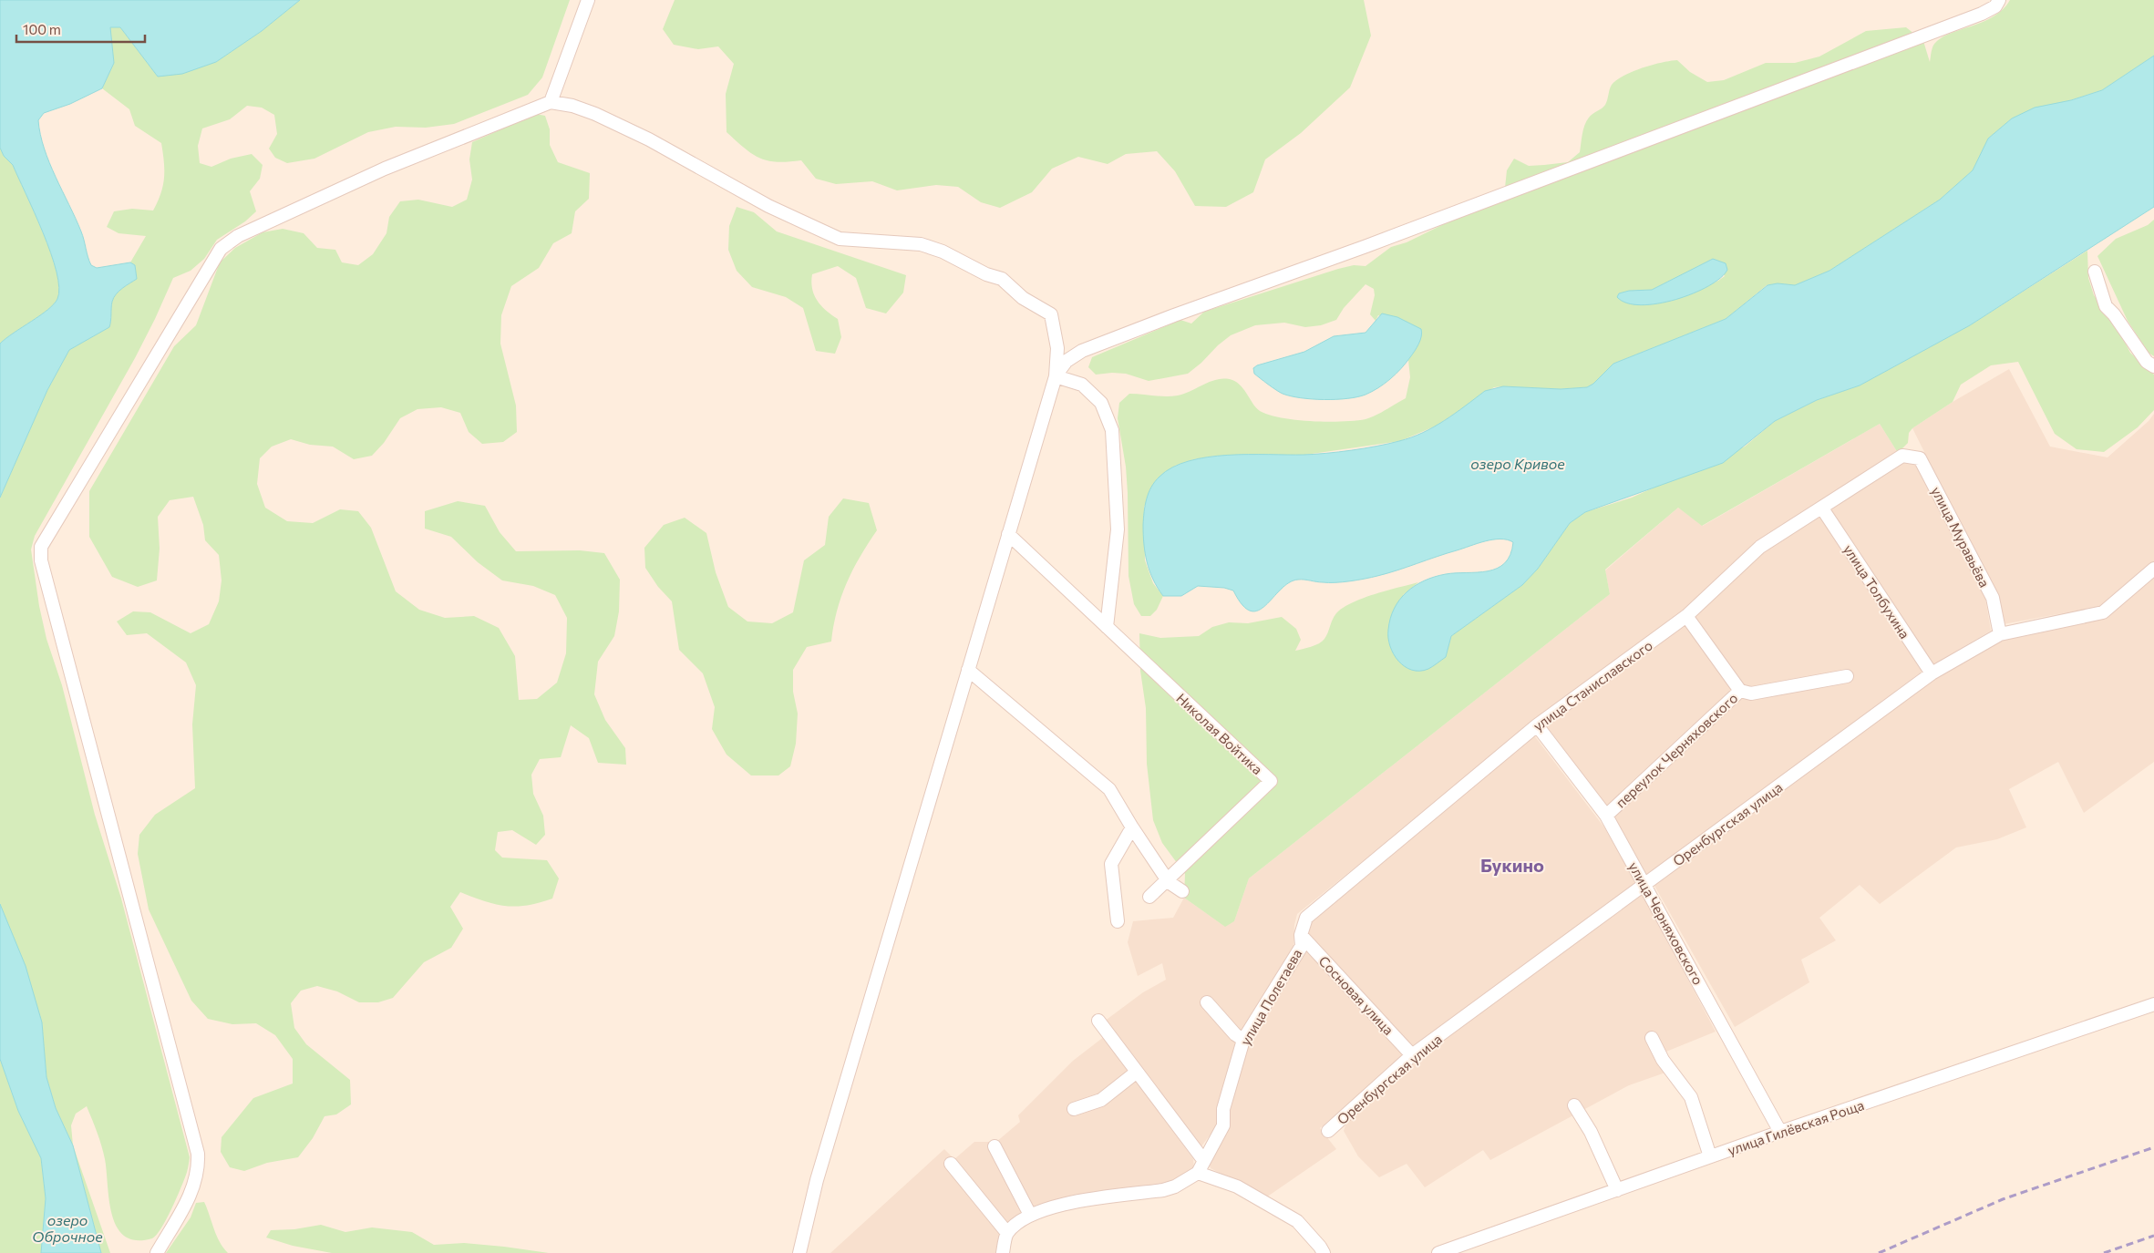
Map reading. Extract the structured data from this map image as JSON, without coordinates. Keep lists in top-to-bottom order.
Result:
{
  "streets": {
    "street": [
      "улица Муравьёва",
      "улица Толбухина",
      "улица Станиславского",
      "Николая Войтика",
      "переулок Черняховского",
      "Оренбургская улица",
      "улица Черняховского",
      "Сосновая улица",
      "улица Полетаева",
      "улица Гилёвская Роща"
    ]
  },
  "crossings": [
    ["улица Муравьёва", "улица Станиславского"],
    ["улица Муравьёва", "Оренбургская улица"],
    ["улица Толбухина", "улица Станиславского"],
    ["улица Толбухина", "Оренбургская улица"],
    ["улица Станиславского", "переулок Черняховского"],
    ["улица Станиславского", "улица Черняховского"],
    ["улица Станиславского", "Сосновая улица"],
    ["улица Станиславского", "улица Полетаева"],
    ["переулок Черняховского", "улица Черняховского"],
    ["Оренбургская улица", "улица Черняховского"],
    ["Оренбургская улица", "Сосновая улица"],
    ["улица Черняховского", "улица Гилёвская Роща"],
    ["Сосновая улица", "улица Полетаева"]
  ],
  "districts": ["Букино"],
  "water": ["озеро Кривое", "озеро Оброчное"],
  "scale_bar": "100 m"
}
